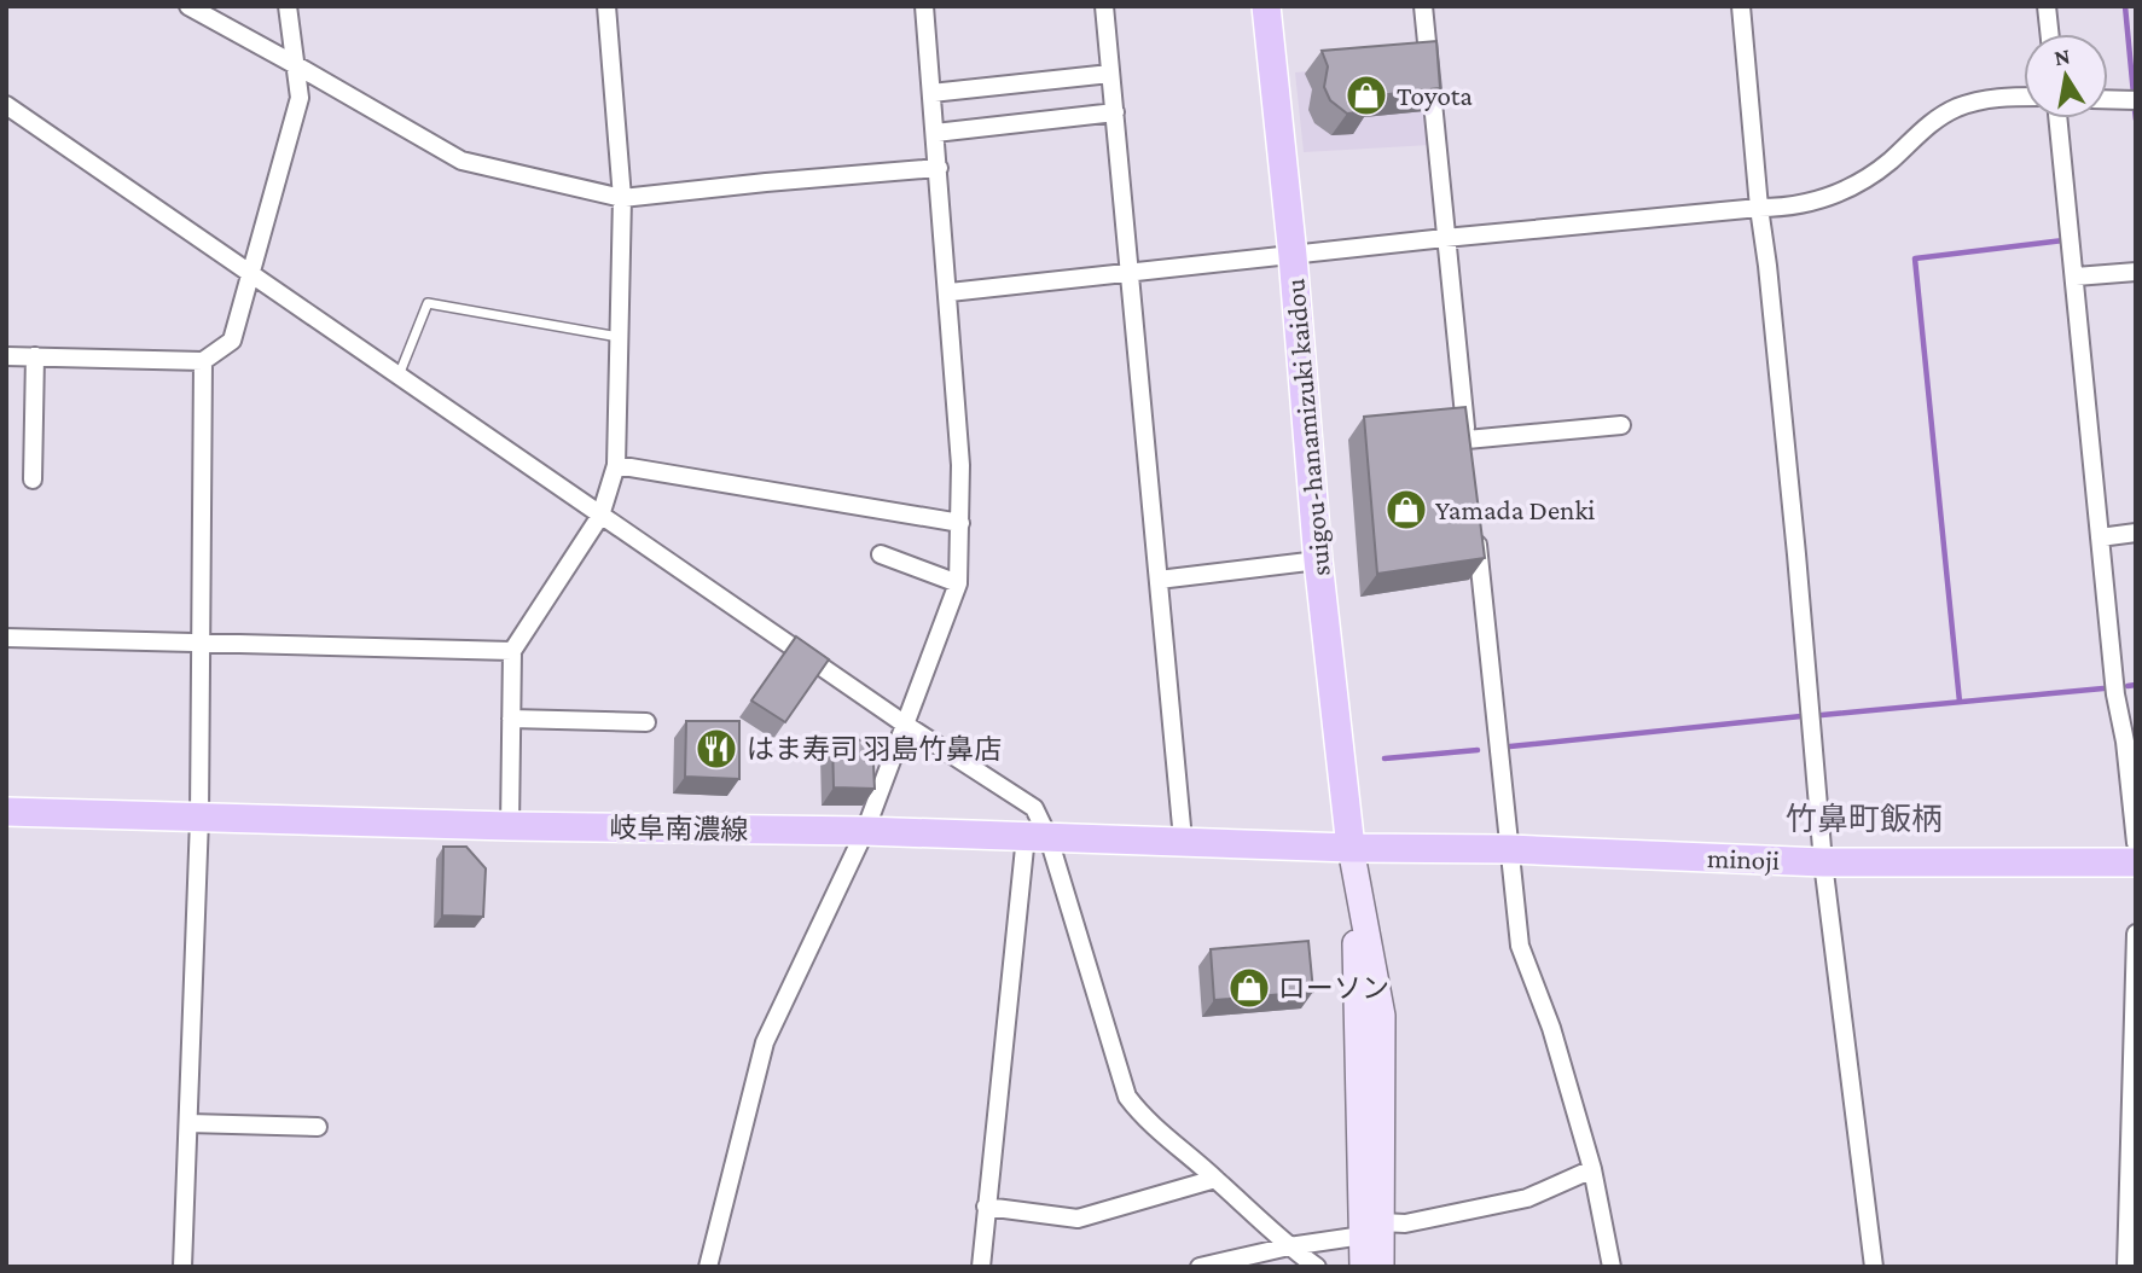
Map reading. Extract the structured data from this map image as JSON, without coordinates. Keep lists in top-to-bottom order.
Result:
{
  "streets": {
    "main road": ["suigou-hanamizuki kaidou", "岐阜南濃線", "minoji"]
  },
  "crossings": [
    ["suigou-hanamizuki kaidou", "岐阜南濃線"],
    ["suigou-hanamizuki kaidou", "minoji"],
    ["岐阜南濃線", "minoji"]
  ],
  "districts": ["竹鼻町飯柄"],
  "places": {
    "shop": ["Toyota", "Yamada Denki", "ローソン"],
    "restaurant": ["はま寿司 羽島竹鼻店"]
  },
  "north": "top"
}
